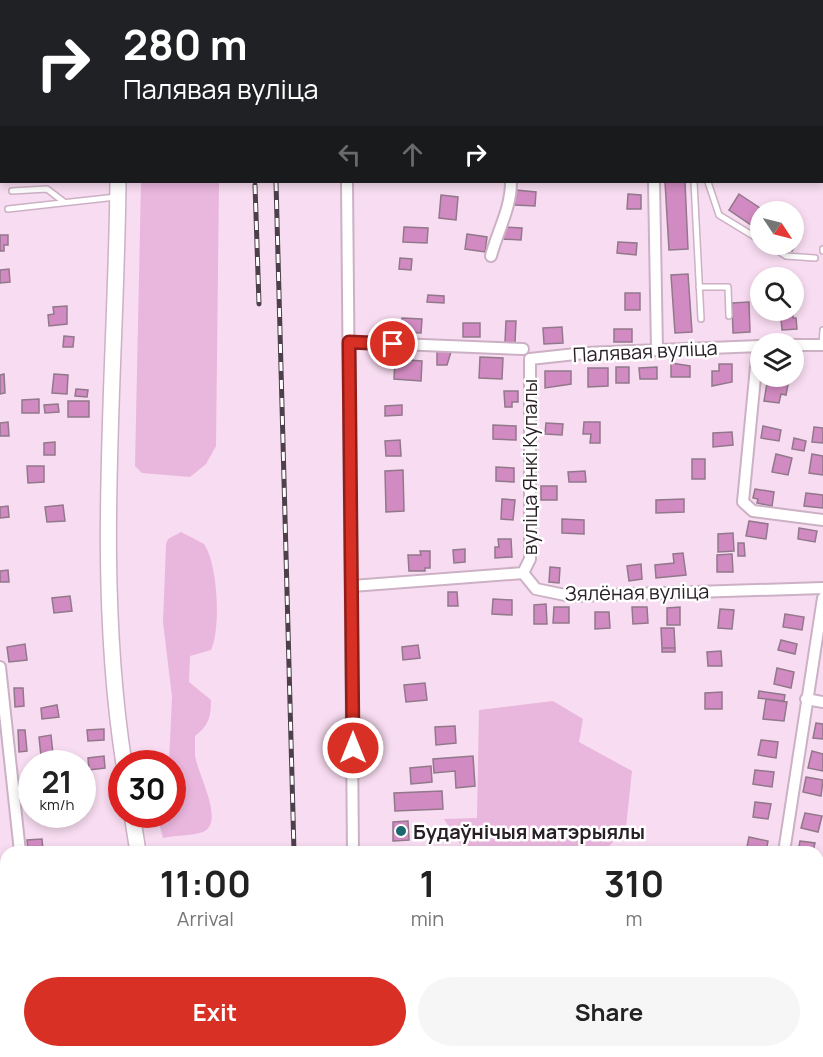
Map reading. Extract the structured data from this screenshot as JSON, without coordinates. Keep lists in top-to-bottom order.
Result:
{
  "streets": {
    "street": ["Палявая вуліца", "вуліца Янкі Купалы", "Зялёная вуліца"]
  },
  "crossings": [
    ["Палявая вуліца", "вуліца Янкі Купалы"],
    ["вуліца Янкі Купалы", "Зялёная вуліца"]
  ],
  "places": ["Будаўнічыя матэрыялы"],
  "north": "bottom right",
  "page": {
    "turn": ["280 m", "Палявая вуліца"],
    "speed": "21 km/h",
    "limit": "30",
    "eta": [
      "11:00",
      "Arrival",
      "1",
      "min",
      "310",
      "m"
    ],
    "buttons": ["Exit", "Share"]
  }
}
